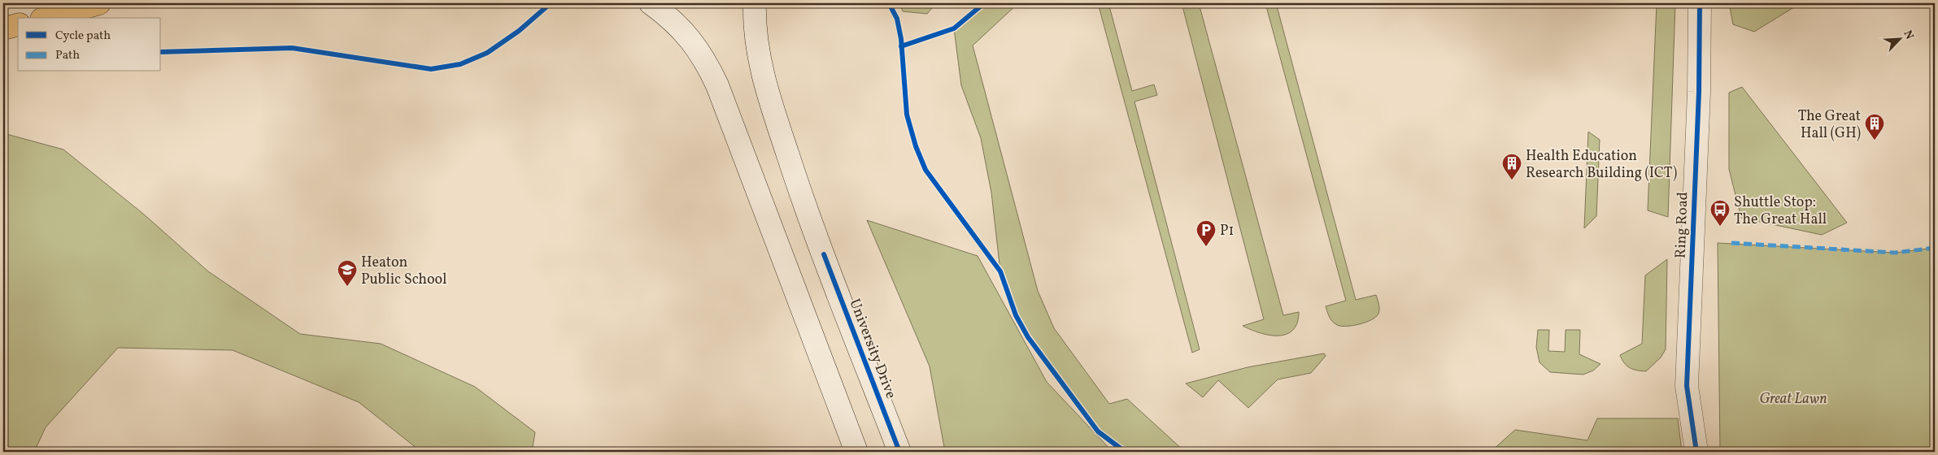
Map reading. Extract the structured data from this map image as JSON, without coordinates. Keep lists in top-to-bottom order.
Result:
{
  "streets": {
    "main road": ["Ring Road", "University Drive"]
  },
  "parks": ["Great Lawn"],
  "places": {
    "building": ["The Great Hall (GH)", "Health Education Research Building (ICT)"],
    "bus stop": ["Shuttle Stop: The Great Hall"],
    "parking": ["P1"],
    "school or university": ["Heaton Public School"]
  },
  "legend": ["Cycle path", "Path"],
  "north": "top right"
}
